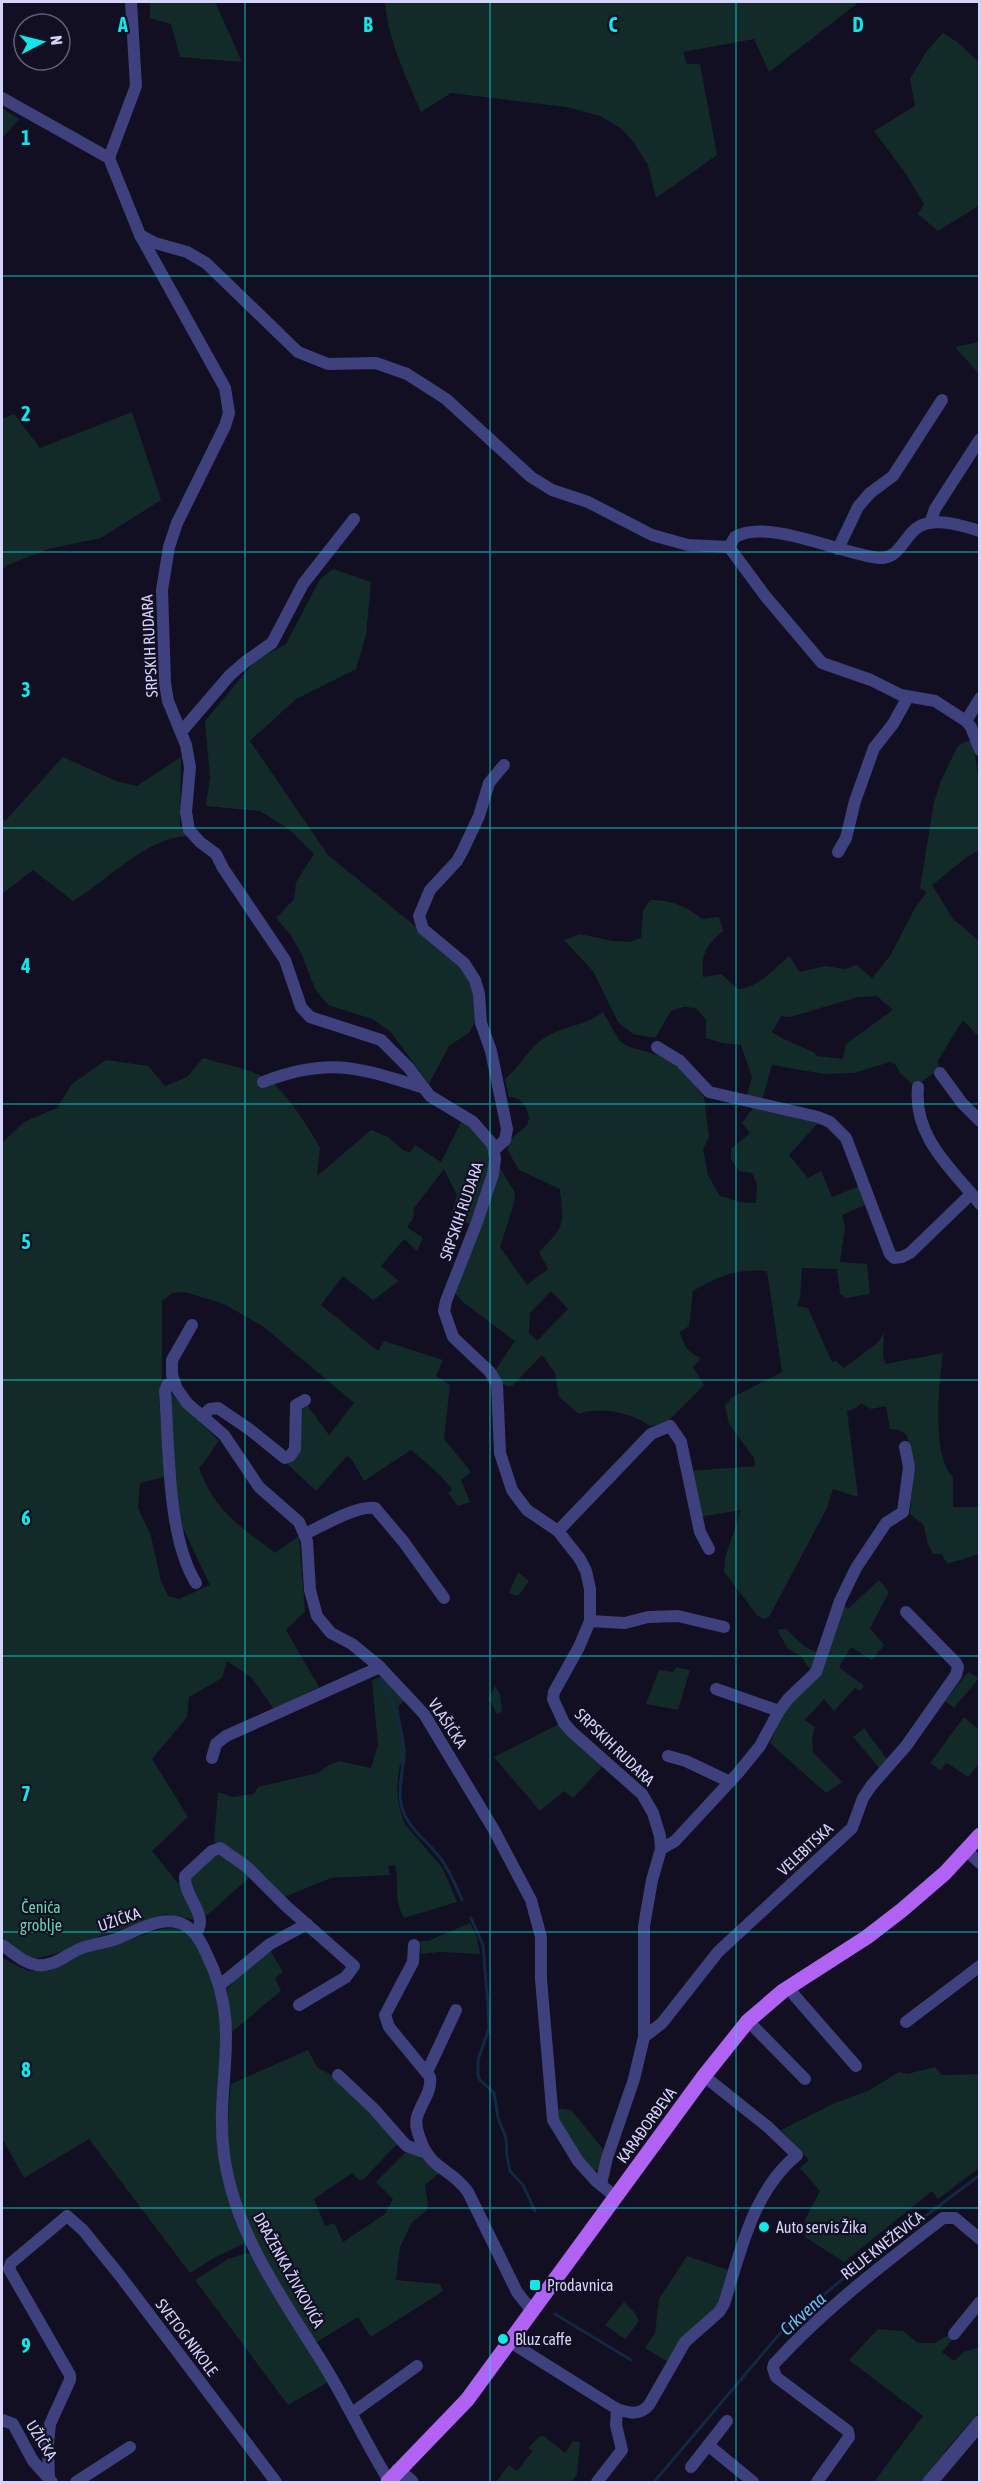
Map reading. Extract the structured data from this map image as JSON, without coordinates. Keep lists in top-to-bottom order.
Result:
{
  "streets": {
    "main road": ["KARAĐORĐEVA"],
    "street": [
      "SRPSKIH RUDARA",
      "VLAŠIĆKA",
      "VELEBITSKA",
      "UŽIČKA",
      "RELJE KNEŽEVIĆA",
      "DRAŽENKA ŽIVKOVIĆA",
      "SVETOG NIKOLE"
    ]
  },
  "crossings": [
    ["SRPSKIH RUDARA", "VLAŠIĆKA"],
    ["SRPSKIH RUDARA", "VELEBITSKA"],
    ["VLAŠIĆKA", "KARAĐORĐEVA"],
    ["UŽIČKA", "SVETOG NIKOLE"],
    ["KARAĐORĐEVA", "DRAŽENKA ŽIVKOVIĆA"]
  ],
  "water": ["Crkvena"],
  "parks": ["Čenića groblje"],
  "places": {
    "other": ["Auto servis Žika", "Bluz caffe"],
    "transit": ["Prodavnica"]
  },
  "north": "right",
  "grid": {
    "columns": [
      "A",
      "B",
      "C",
      "D"
    ],
    "rows": [
      "1",
      "2",
      "3",
      "4",
      "5",
      "6",
      "7",
      "8",
      "9"
    ]
  }
}
